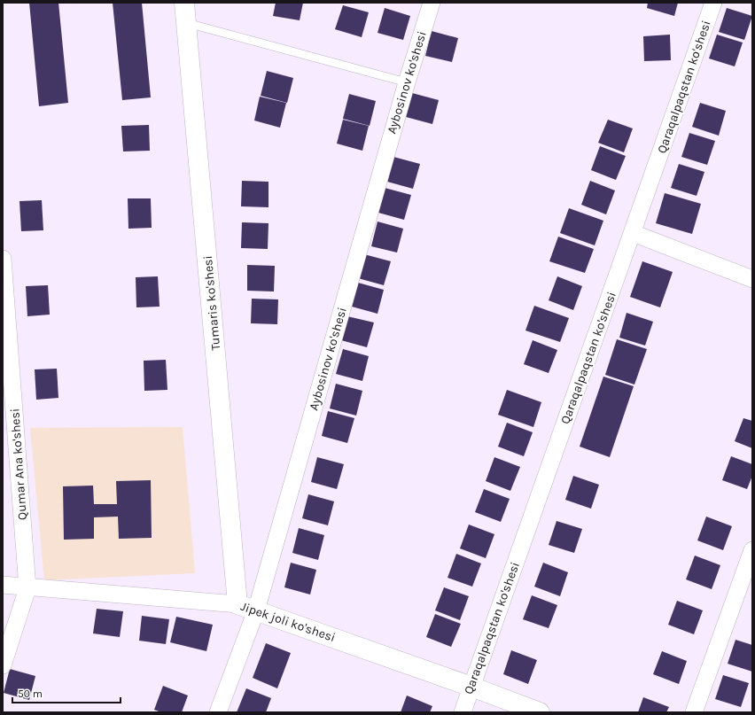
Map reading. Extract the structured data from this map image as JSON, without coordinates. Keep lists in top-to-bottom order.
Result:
{
  "streets": {
    "street": [
      "Aybosinov ko'shesi",
      "Qaraqalpaqstan ko'shesi",
      "Tumaris ko'shesi",
      "Qumar Ana ko'shesi",
      "Jipek joli ko'shesi"
    ]
  },
  "crossings": [
    ["Aybosinov ko'shesi", "Jipek joli ko'shesi"],
    ["Qaraqalpaqstan ko'shesi", "Jipek joli ko'shesi"],
    ["Tumaris ko'shesi", "Jipek joli ko'shesi"],
    ["Qumar Ana ko'shesi", "Jipek joli ko'shesi"]
  ],
  "scale_bar": "50 m"
}
